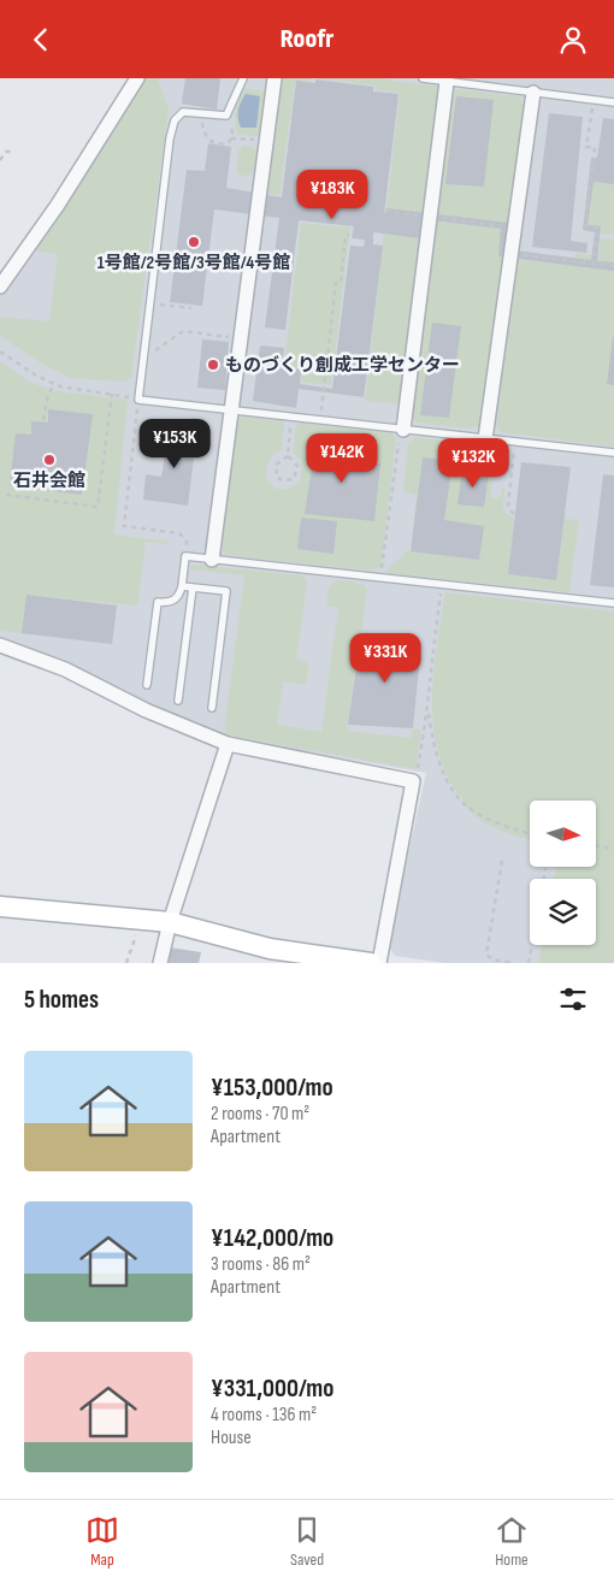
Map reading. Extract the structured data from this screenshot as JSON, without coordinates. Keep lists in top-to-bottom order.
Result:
{
  "places": ["1号館/2号館/3号館/4号館", "ものづくり創成工学センター", "石井会館"],
  "north": "right",
  "page": {
    "header": "Roofr",
    "price": [
      "¥183K",
      "¥153K",
      "¥142K",
      "¥132K",
      "¥331K"
    ],
    "heading": "5 homes",
    "list": [
      {
        "name": "¥153,000/mo",
        "note": "2 rooms · 70 m² · Apartment"
      },
      {
        "name": "¥142,000/mo",
        "note": "3 rooms · 86 m² · Apartment"
      },
      {
        "name": "¥331,000/mo",
        "note": "4 rooms · 136 m² · House"
      }
    ],
    "tabs": ["Map", "Saved", "Home"]
  }
}
